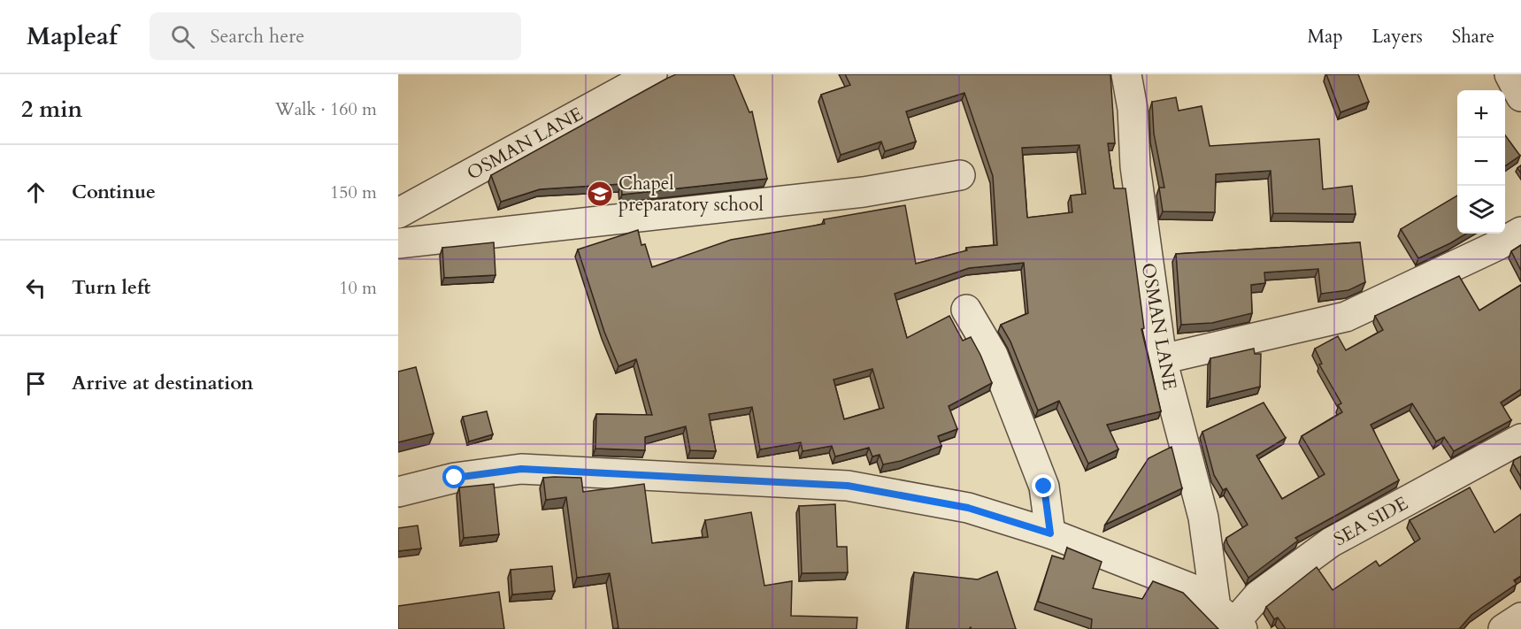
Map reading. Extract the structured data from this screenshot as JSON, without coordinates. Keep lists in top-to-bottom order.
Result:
{
  "streets": {
    "street": ["OSMAN LANE", "SEA SIDE"]
  },
  "crossings": [
    ["OSMAN LANE", "SEA SIDE"]
  ],
  "places": {
    "school or university": ["Chapel preparatory school"]
  },
  "page": {
    "header": "Mapleaf",
    "search": "Search here",
    "nav": ["Map", "Layers", "Share"],
    "heading": ["2 min", "Walk · 160 m"],
    "map_buttons": ["+", "−"],
    "list": [
      ["Continue", "150 m"],
      ["Turn left", "10 m"],
      "Arrive at destination"
    ]
  }
}
